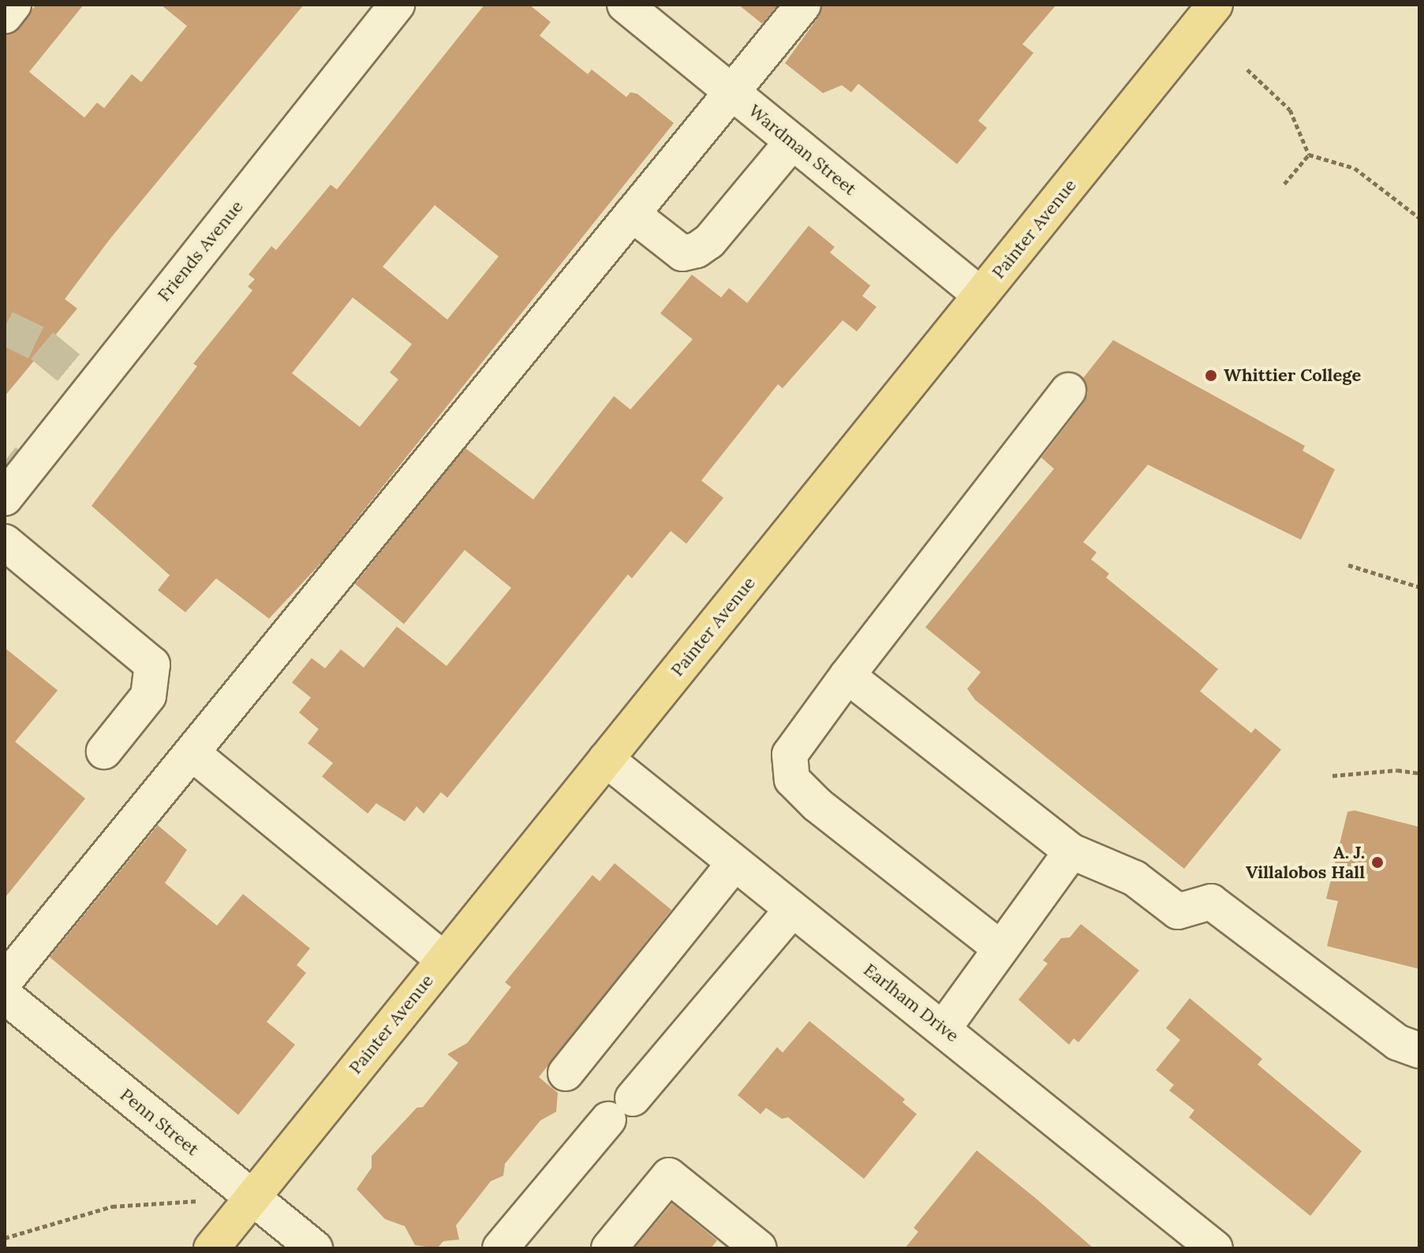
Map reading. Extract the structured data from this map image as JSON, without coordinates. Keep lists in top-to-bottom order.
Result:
{
  "streets": {
    "main road": ["Painter Avenue"],
    "street": [
      "Wardman Street",
      "Friends Avenue",
      "Earlham Drive",
      "Penn Street"
    ]
  },
  "crossings": [
    ["Wardman Street", "Painter Avenue"],
    ["Painter Avenue", "Earlham Drive"],
    ["Painter Avenue", "Penn Street"]
  ],
  "places": ["Whittier College", "A. J. Villalobos Hall"]
}
